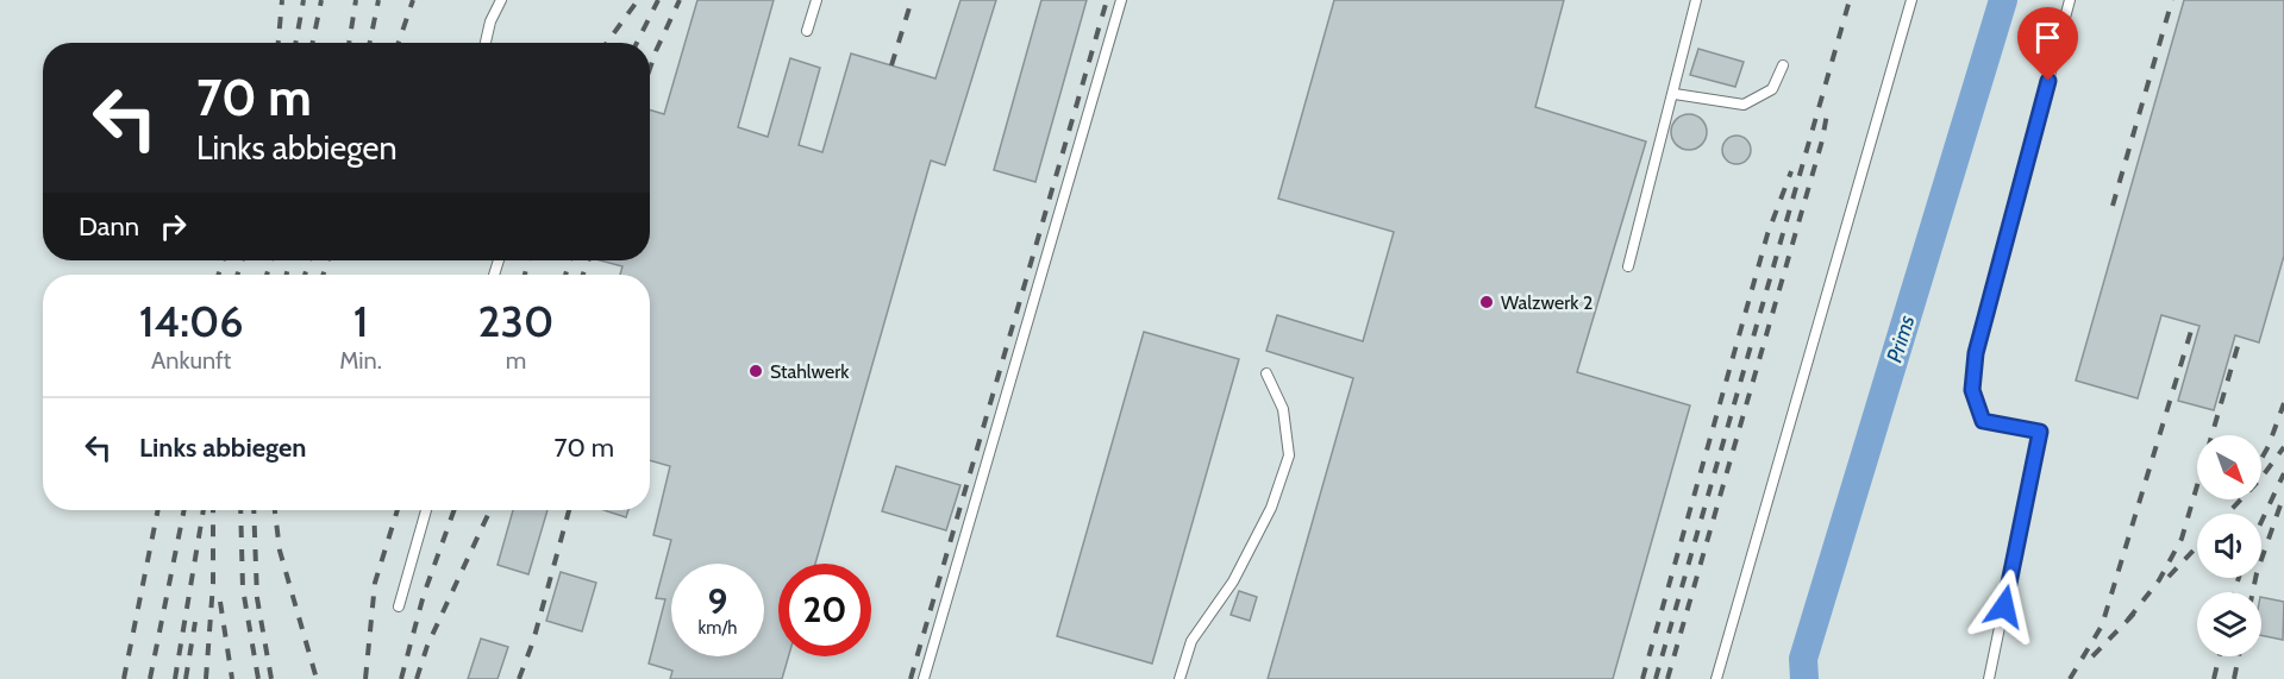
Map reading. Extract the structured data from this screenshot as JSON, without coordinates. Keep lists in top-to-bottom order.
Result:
{
  "water": ["Prims"],
  "places": ["Walzwerk 2", "Stahlwerk"],
  "north": "bottom right",
  "page": {
    "turn": ["70 m", "Links abbiegen"],
    "then": "Dann",
    "eta": [
      "14:06",
      "Ankunft",
      "1",
      "Min.",
      "230",
      "m"
    ],
    "list": [
      {
        "name": "Links abbiegen",
        "value": "70 m"
      }
    ],
    "speed": "9 km/h",
    "limit": "20"
  }
}
